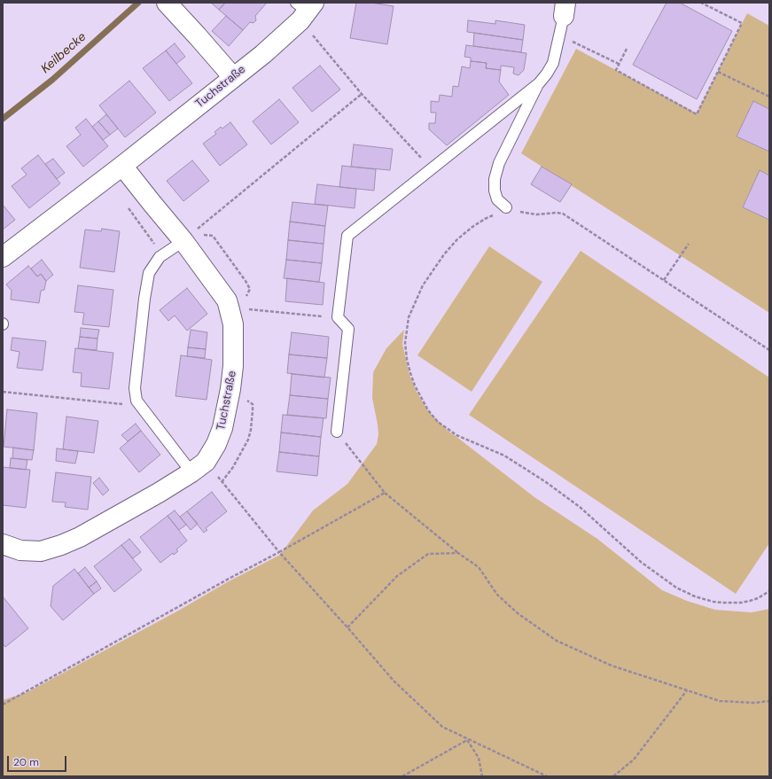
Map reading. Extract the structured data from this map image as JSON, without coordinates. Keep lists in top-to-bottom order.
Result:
{
  "streets": {
    "street": ["Tuchstraße"]
  },
  "water": ["Keilbecke"],
  "scale_bar": "20 m"
}
